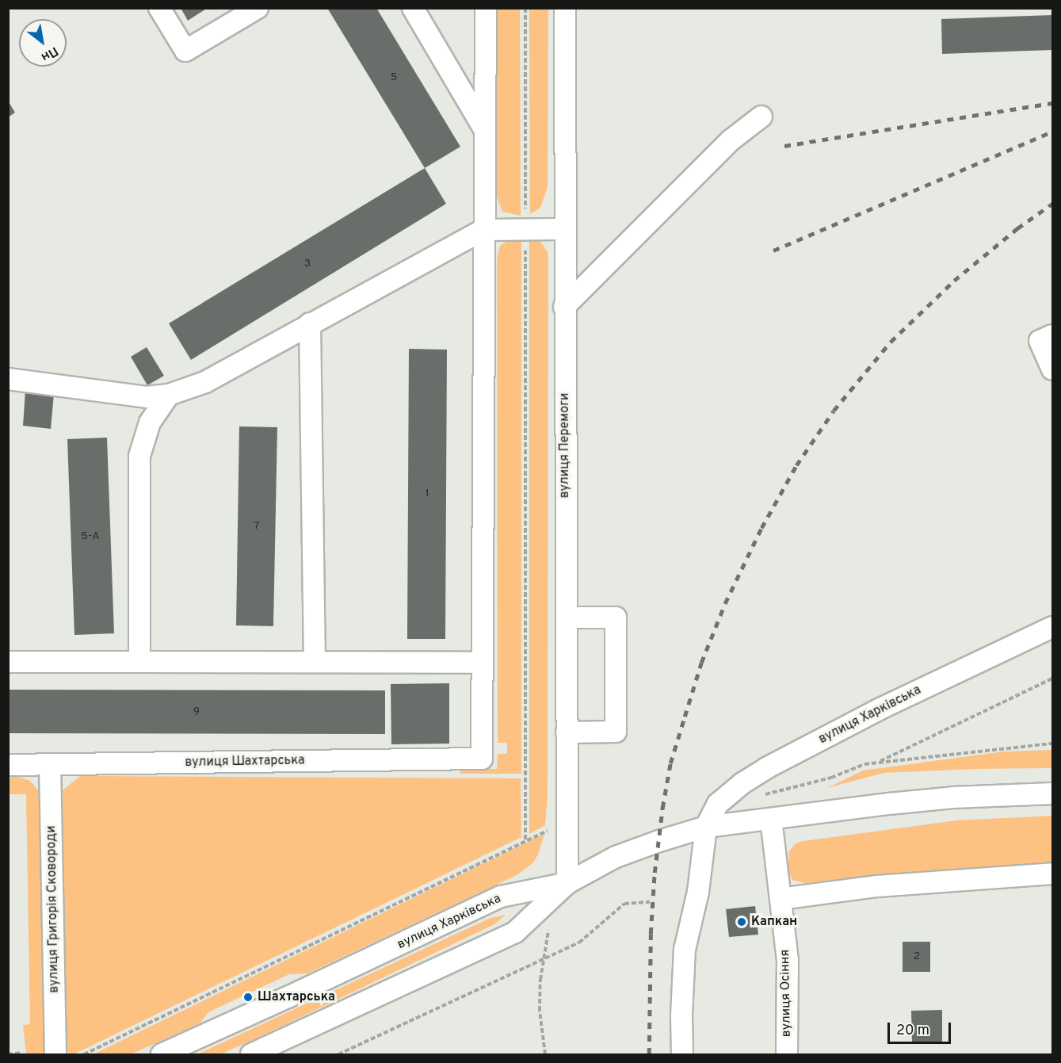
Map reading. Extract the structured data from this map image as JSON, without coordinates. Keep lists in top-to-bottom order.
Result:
{
  "streets": {
    "street": [
      "вулиця Перемоги",
      "вулиця Харківська",
      "вулиця Шахтарська",
      "вулиця Григорія Сковороди",
      "вулиця Осіння"
    ]
  },
  "crossings": [
    ["вулиця Перемоги", "вулиця Харківська"],
    ["вулиця Шахтарська", "вулиця Григорія Сковороди"]
  ],
  "places": ["Капкан", "Шахтарська"],
  "house_numbers": [
    "5",
    "3",
    "1",
    "7",
    "5-А",
    "9",
    "2"
  ],
  "scale_bar": "20 m",
  "north": "bottom right"
}
